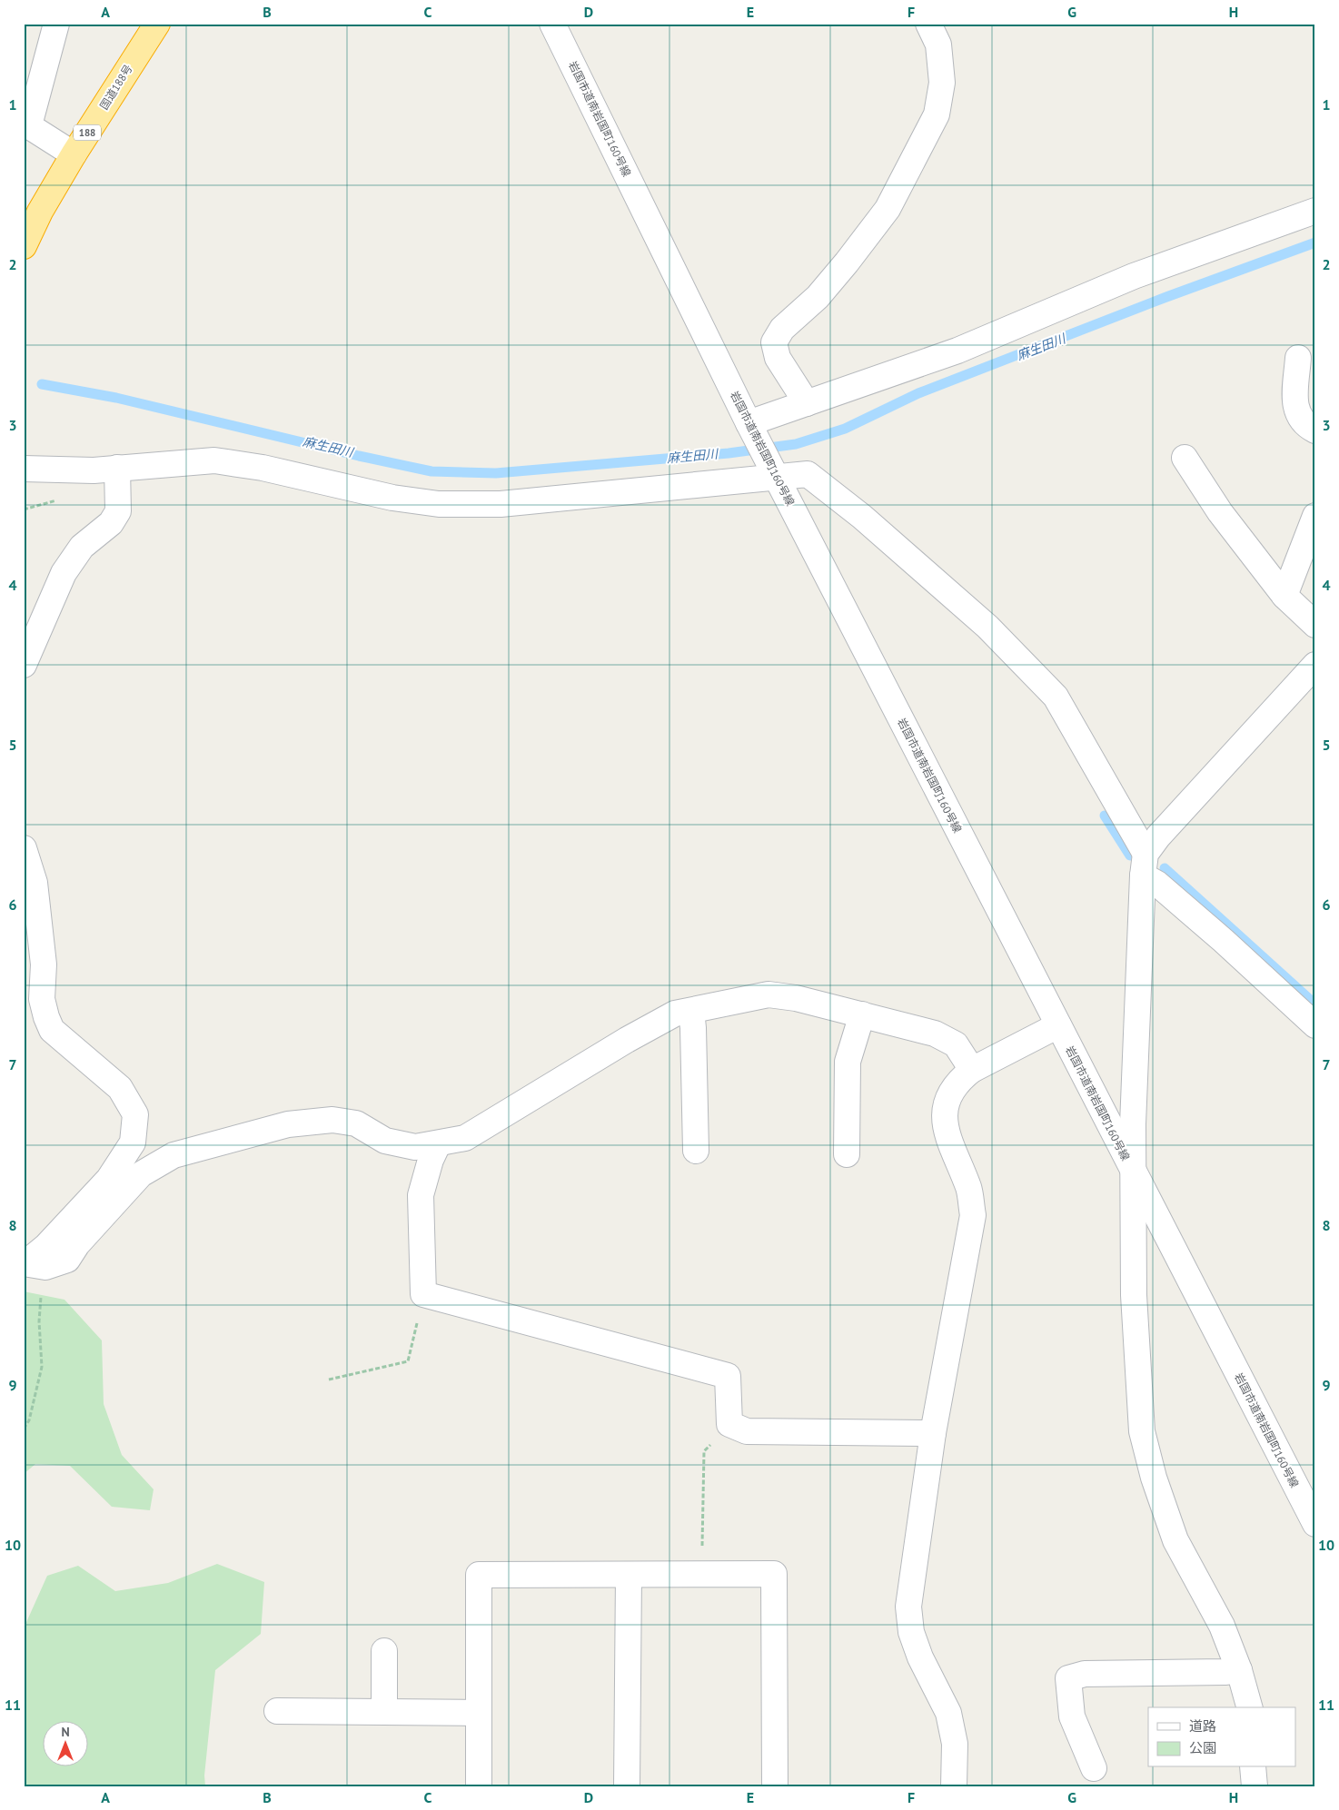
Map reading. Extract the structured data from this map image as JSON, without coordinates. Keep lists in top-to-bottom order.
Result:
{
  "streets": {
    "highway": ["国道188号", "188"],
    "street": ["岩国市道南岩国町160号線"]
  },
  "water": ["麻生田川"],
  "legend": ["道路", "公園"],
  "north": "top",
  "grid": {
    "columns": [
      "A",
      "B",
      "C",
      "D",
      "E",
      "F",
      "G",
      "H"
    ],
    "rows": [
      "1",
      "2",
      "3",
      "4",
      "5",
      "6",
      "7",
      "8",
      "9",
      "10",
      "11"
    ]
  }
}
